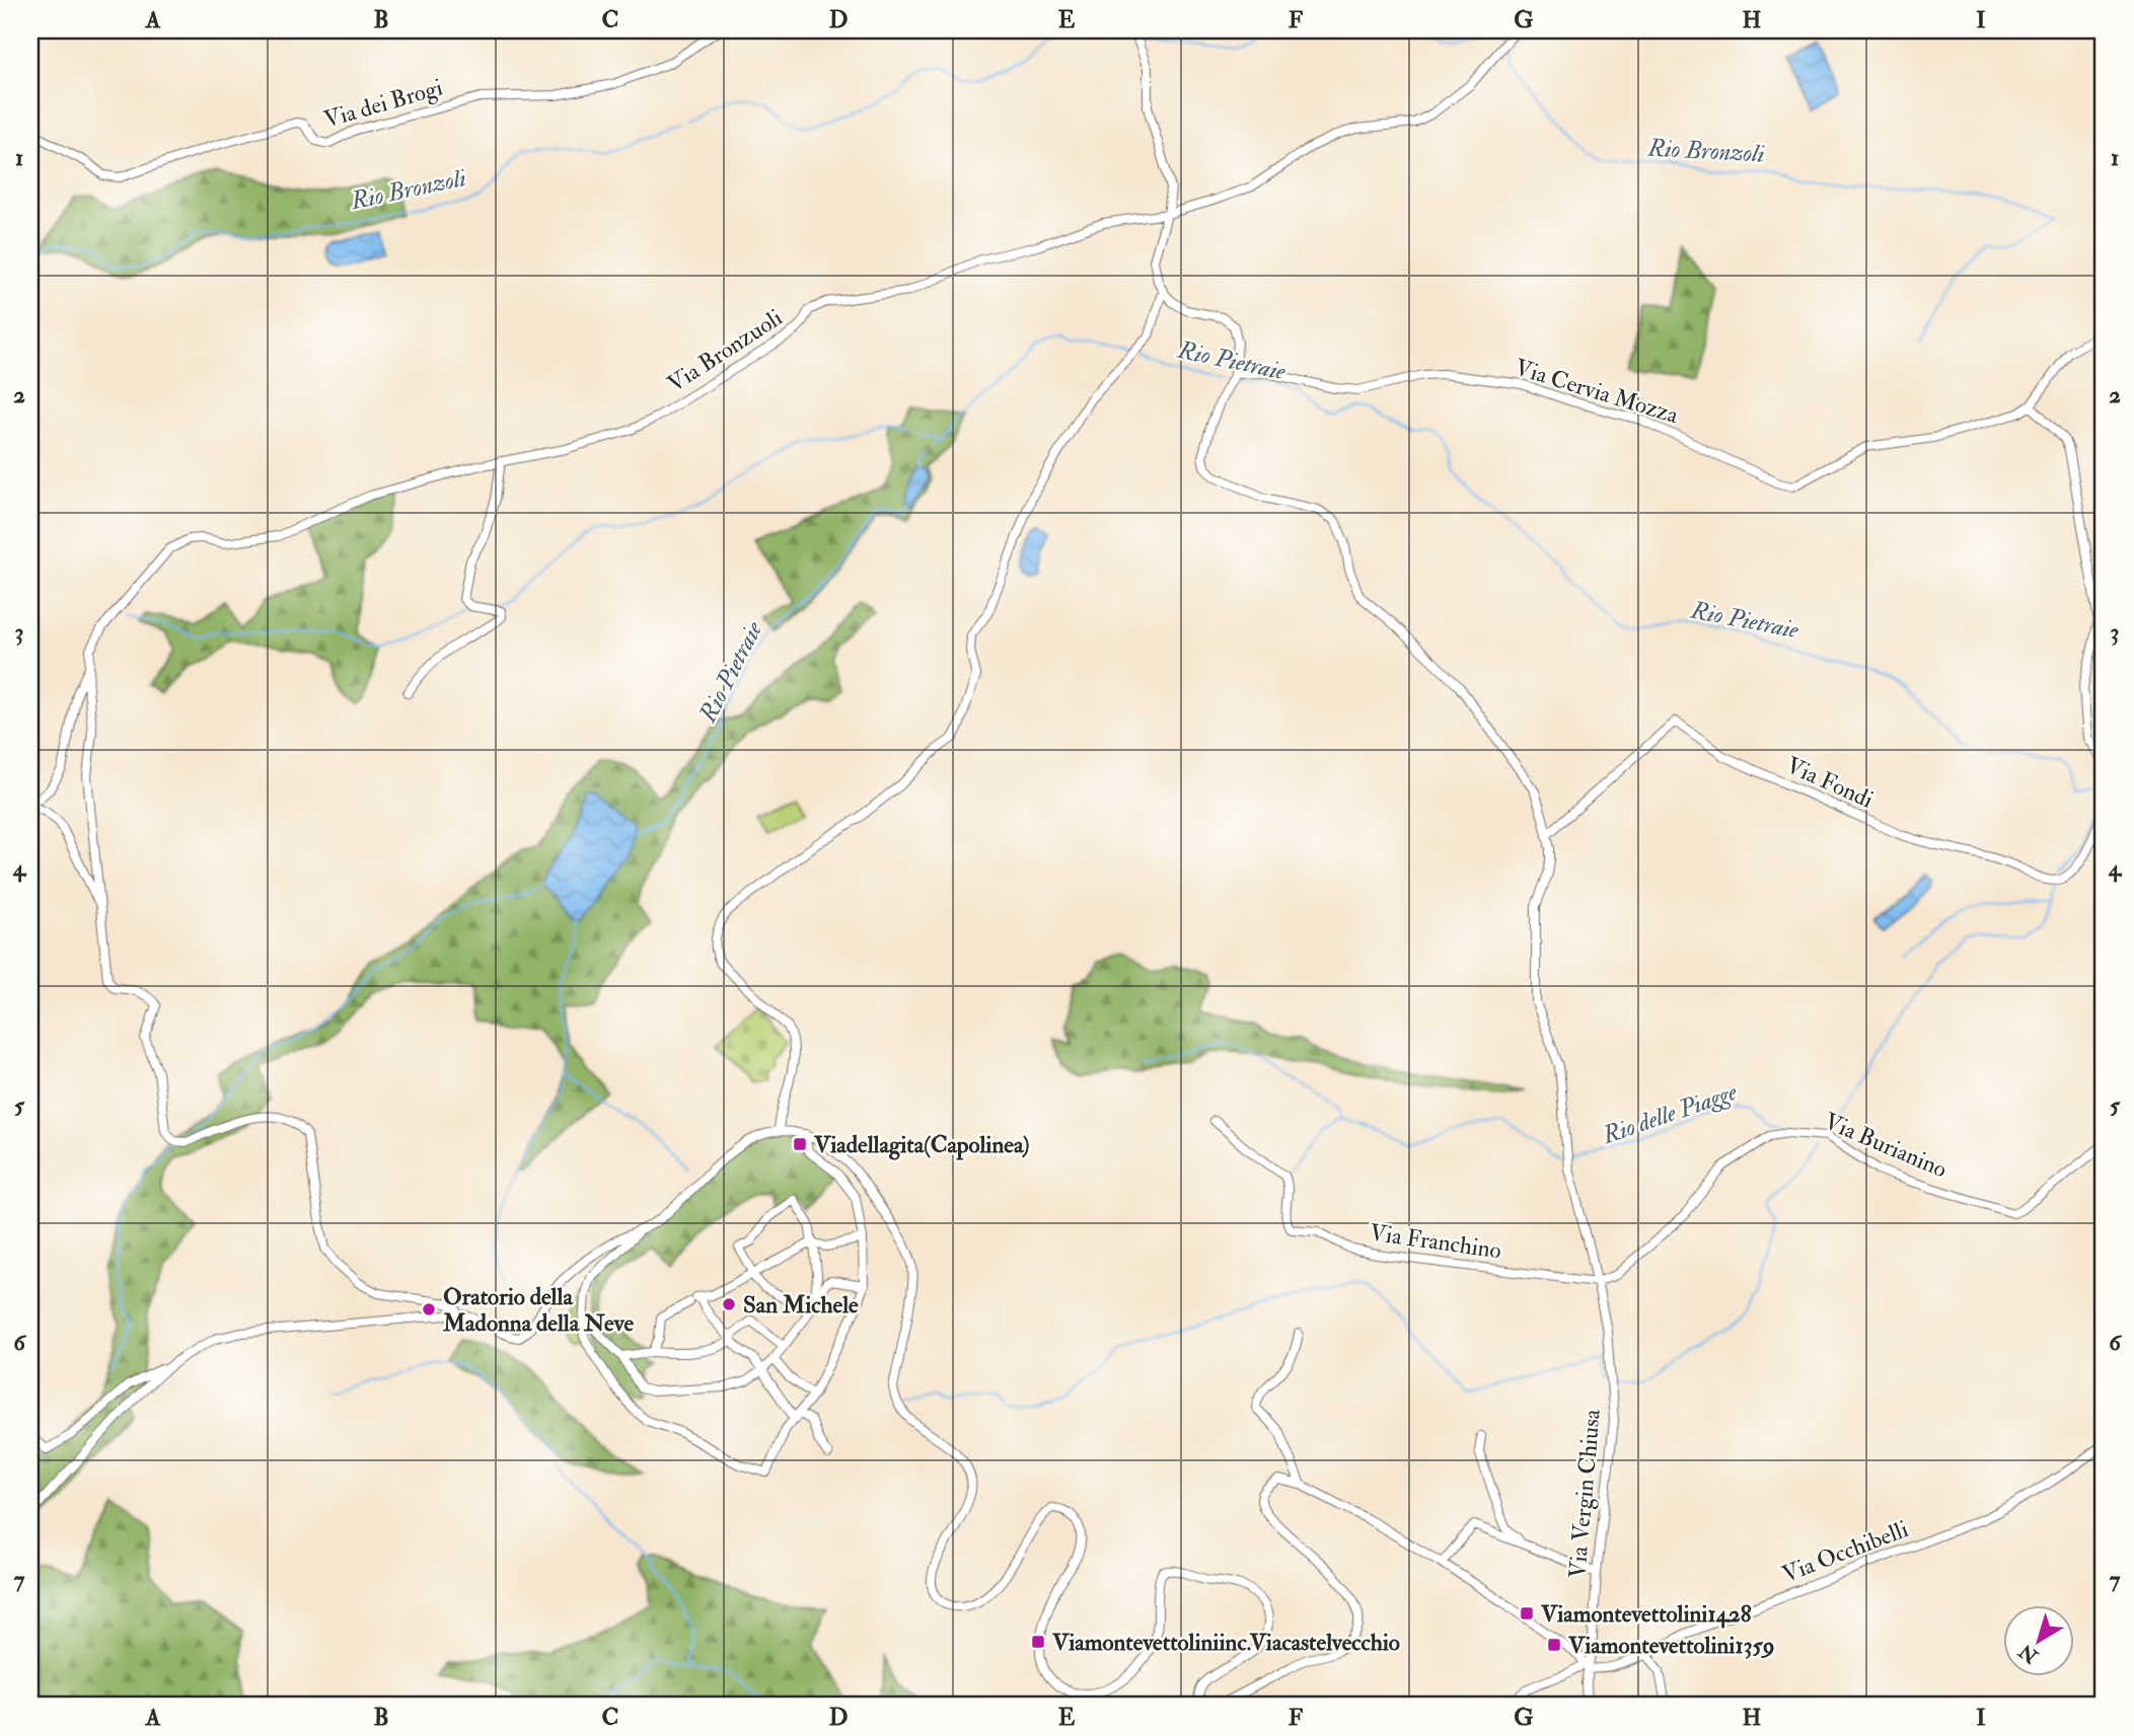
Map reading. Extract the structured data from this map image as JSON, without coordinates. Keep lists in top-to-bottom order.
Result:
{
  "streets": {
    "street": [
      "Via dei Brogi",
      "Via Bronzuoli",
      "Via Cervia Mozza",
      "Via Fondi",
      "Via Burianino",
      "Via Franchino",
      "Via Vergin Chiusa",
      "Via Occhibelli"
    ]
  },
  "crossings": [
    ["Via Cervia Mozza", "Via Vergin Chiusa"],
    ["Via Fondi", "Via Vergin Chiusa"],
    ["Via Burianino", "Via Franchino"],
    ["Via Burianino", "Via Vergin Chiusa"],
    ["Via Franchino", "Via Vergin Chiusa"],
    ["Via Vergin Chiusa", "Via Occhibelli"]
  ],
  "water": ["Rio Bronzoli", "Rio Pietraie", "Rio delle Piagge"],
  "places": {
    "transit": [
      "Viadellagita(Capolinea)",
      "Viamontevettolini1428",
      "Viamontevettoliniinc.Viacastelvecchio",
      "Viamontevettolini1359"
    ],
    "other": ["San Michele", "Oratorio della Madonna della Neve"]
  },
  "north": "bottom left",
  "grid": {
    "columns": [
      "A",
      "B",
      "C",
      "D",
      "E",
      "F",
      "G",
      "H",
      "I"
    ],
    "rows": [
      "1",
      "2",
      "3",
      "4",
      "5",
      "6",
      "7"
    ]
  }
}
